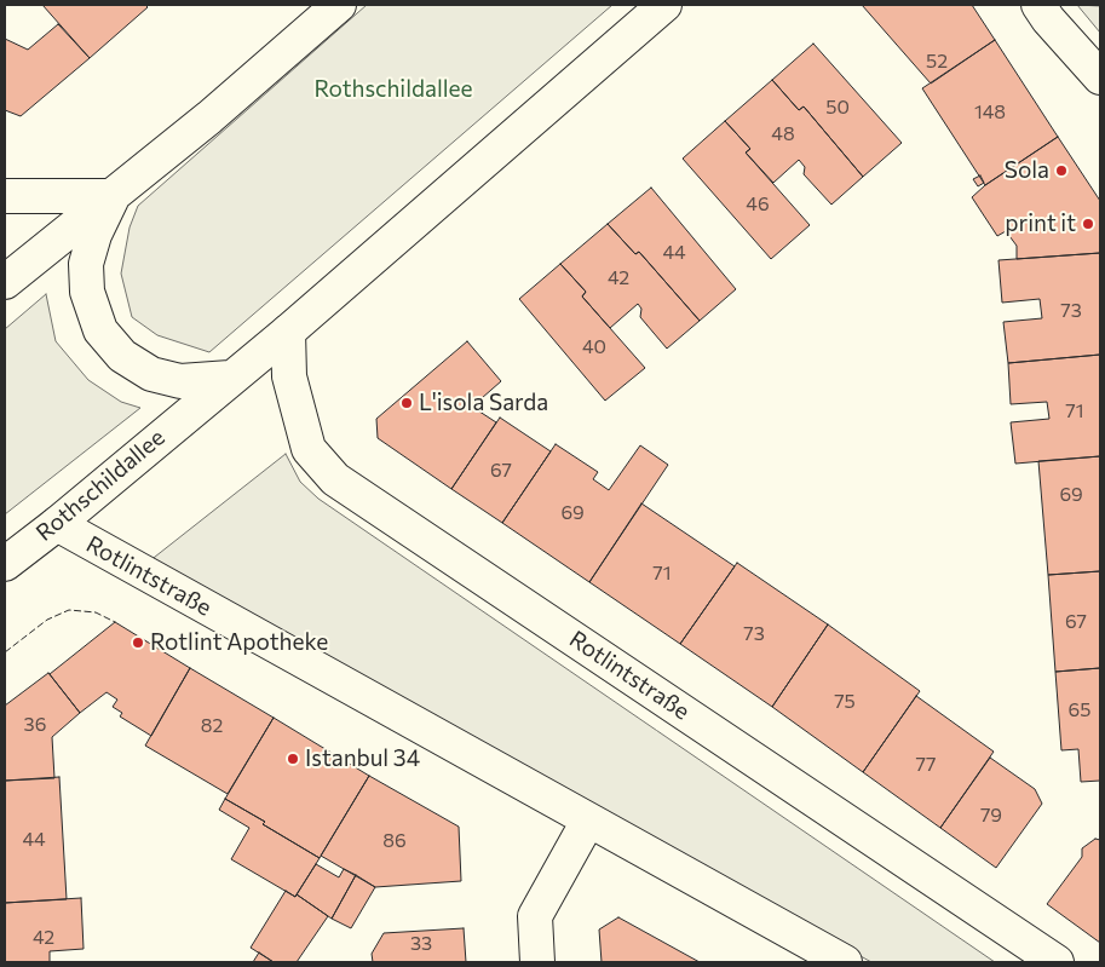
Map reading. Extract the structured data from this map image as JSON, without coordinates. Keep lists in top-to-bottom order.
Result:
{
  "streets": {
    "street": ["Rothschildallee", "Rotlintstraße"]
  },
  "crossings": [
    ["Rothschildallee", "Rotlintstraße"]
  ],
  "parks": ["Rothschildallee"],
  "places": [
    "Sola",
    "print it",
    "L'isola Sarda",
    "Rotlint Apotheke",
    "Istanbul 34"
  ],
  "house_numbers": [
    "52",
    "50",
    "148",
    "48",
    "46",
    "44",
    "42",
    "73",
    "40",
    "71",
    "67",
    "69",
    "69",
    "71",
    "67",
    "73",
    "75",
    "65",
    "36",
    "82",
    "77",
    "79",
    "44",
    "86",
    "42",
    "33"
  ]
}
